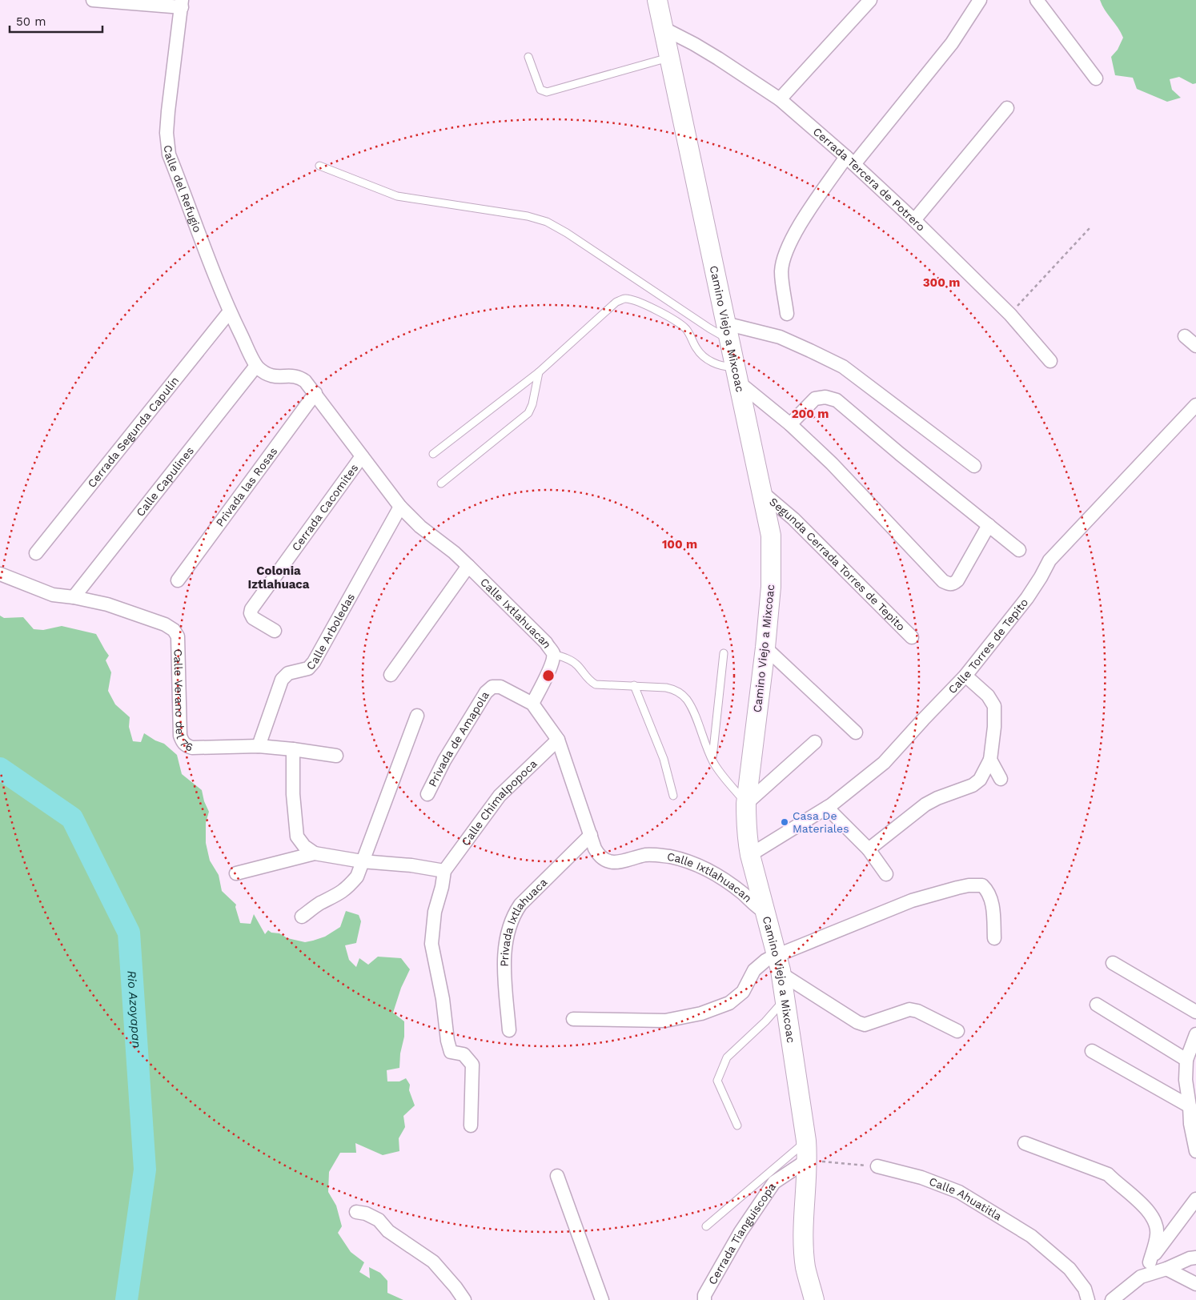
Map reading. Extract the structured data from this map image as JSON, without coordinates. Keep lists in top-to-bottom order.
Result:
{
  "streets": {
    "main road": ["Camino Viejo a Mixcoac"],
    "street": [
      "Cerrada Tercera de Potrero",
      "Calle del Refugio",
      "Cerrada Segunda Capulín",
      "Calle Capulines",
      "Privada las Rosas",
      "Cerrada Cacomites",
      "Segunda Cerrada Torres de Tepito",
      "Calle Ixtlahuacan",
      "Calle Arboledas",
      "Calle Torres de Tepito",
      "Calle Verano del 76",
      "Privada de Amapola",
      "Calle Chimalpopoca",
      "Privada Ixtlahuaca",
      "Calle Ahuatitla",
      "Cerrada Tianguiscopa"
    ]
  },
  "crossings": [
    ["Cerrada Tercera de Potrero", "Camino Viejo a Mixcoac"],
    ["Calle del Refugio", "Cerrada Segunda Capulín"],
    ["Calle del Refugio", "Calle Capulines"],
    ["Calle del Refugio", "Calle Ixtlahuacan"],
    ["Camino Viejo a Mixcoac", "Segunda Cerrada Torres de Tepito"],
    ["Camino Viejo a Mixcoac", "Calle Ixtlahuacan"],
    ["Camino Viejo a Mixcoac", "Calle Torres de Tepito"],
    ["Camino Viejo a Mixcoac", "Cerrada Tianguiscopa"],
    ["Calle Capulines", "Calle Ixtlahuacan"],
    ["Calle Capulines", "Calle Verano del 76"],
    ["Privada las Rosas", "Calle Ixtlahuacan"],
    ["Cerrada Cacomites", "Calle Ixtlahuacan"],
    ["Calle Ixtlahuacan", "Calle Arboledas"],
    ["Calle Ixtlahuacan", "Privada de Amapola"],
    ["Calle Ixtlahuacan", "Calle Chimalpopoca"],
    ["Calle Ixtlahuacan", "Privada Ixtlahuaca"],
    ["Calle Arboledas", "Calle Verano del 76"]
  ],
  "districts": ["Colonia Iztlahuaca"],
  "water": ["Rio Azoyapan"],
  "places": ["Casa De Materiales"],
  "scale_bar": "50 m",
  "rings": ["300 m", "200 m", "100 m"]
}
